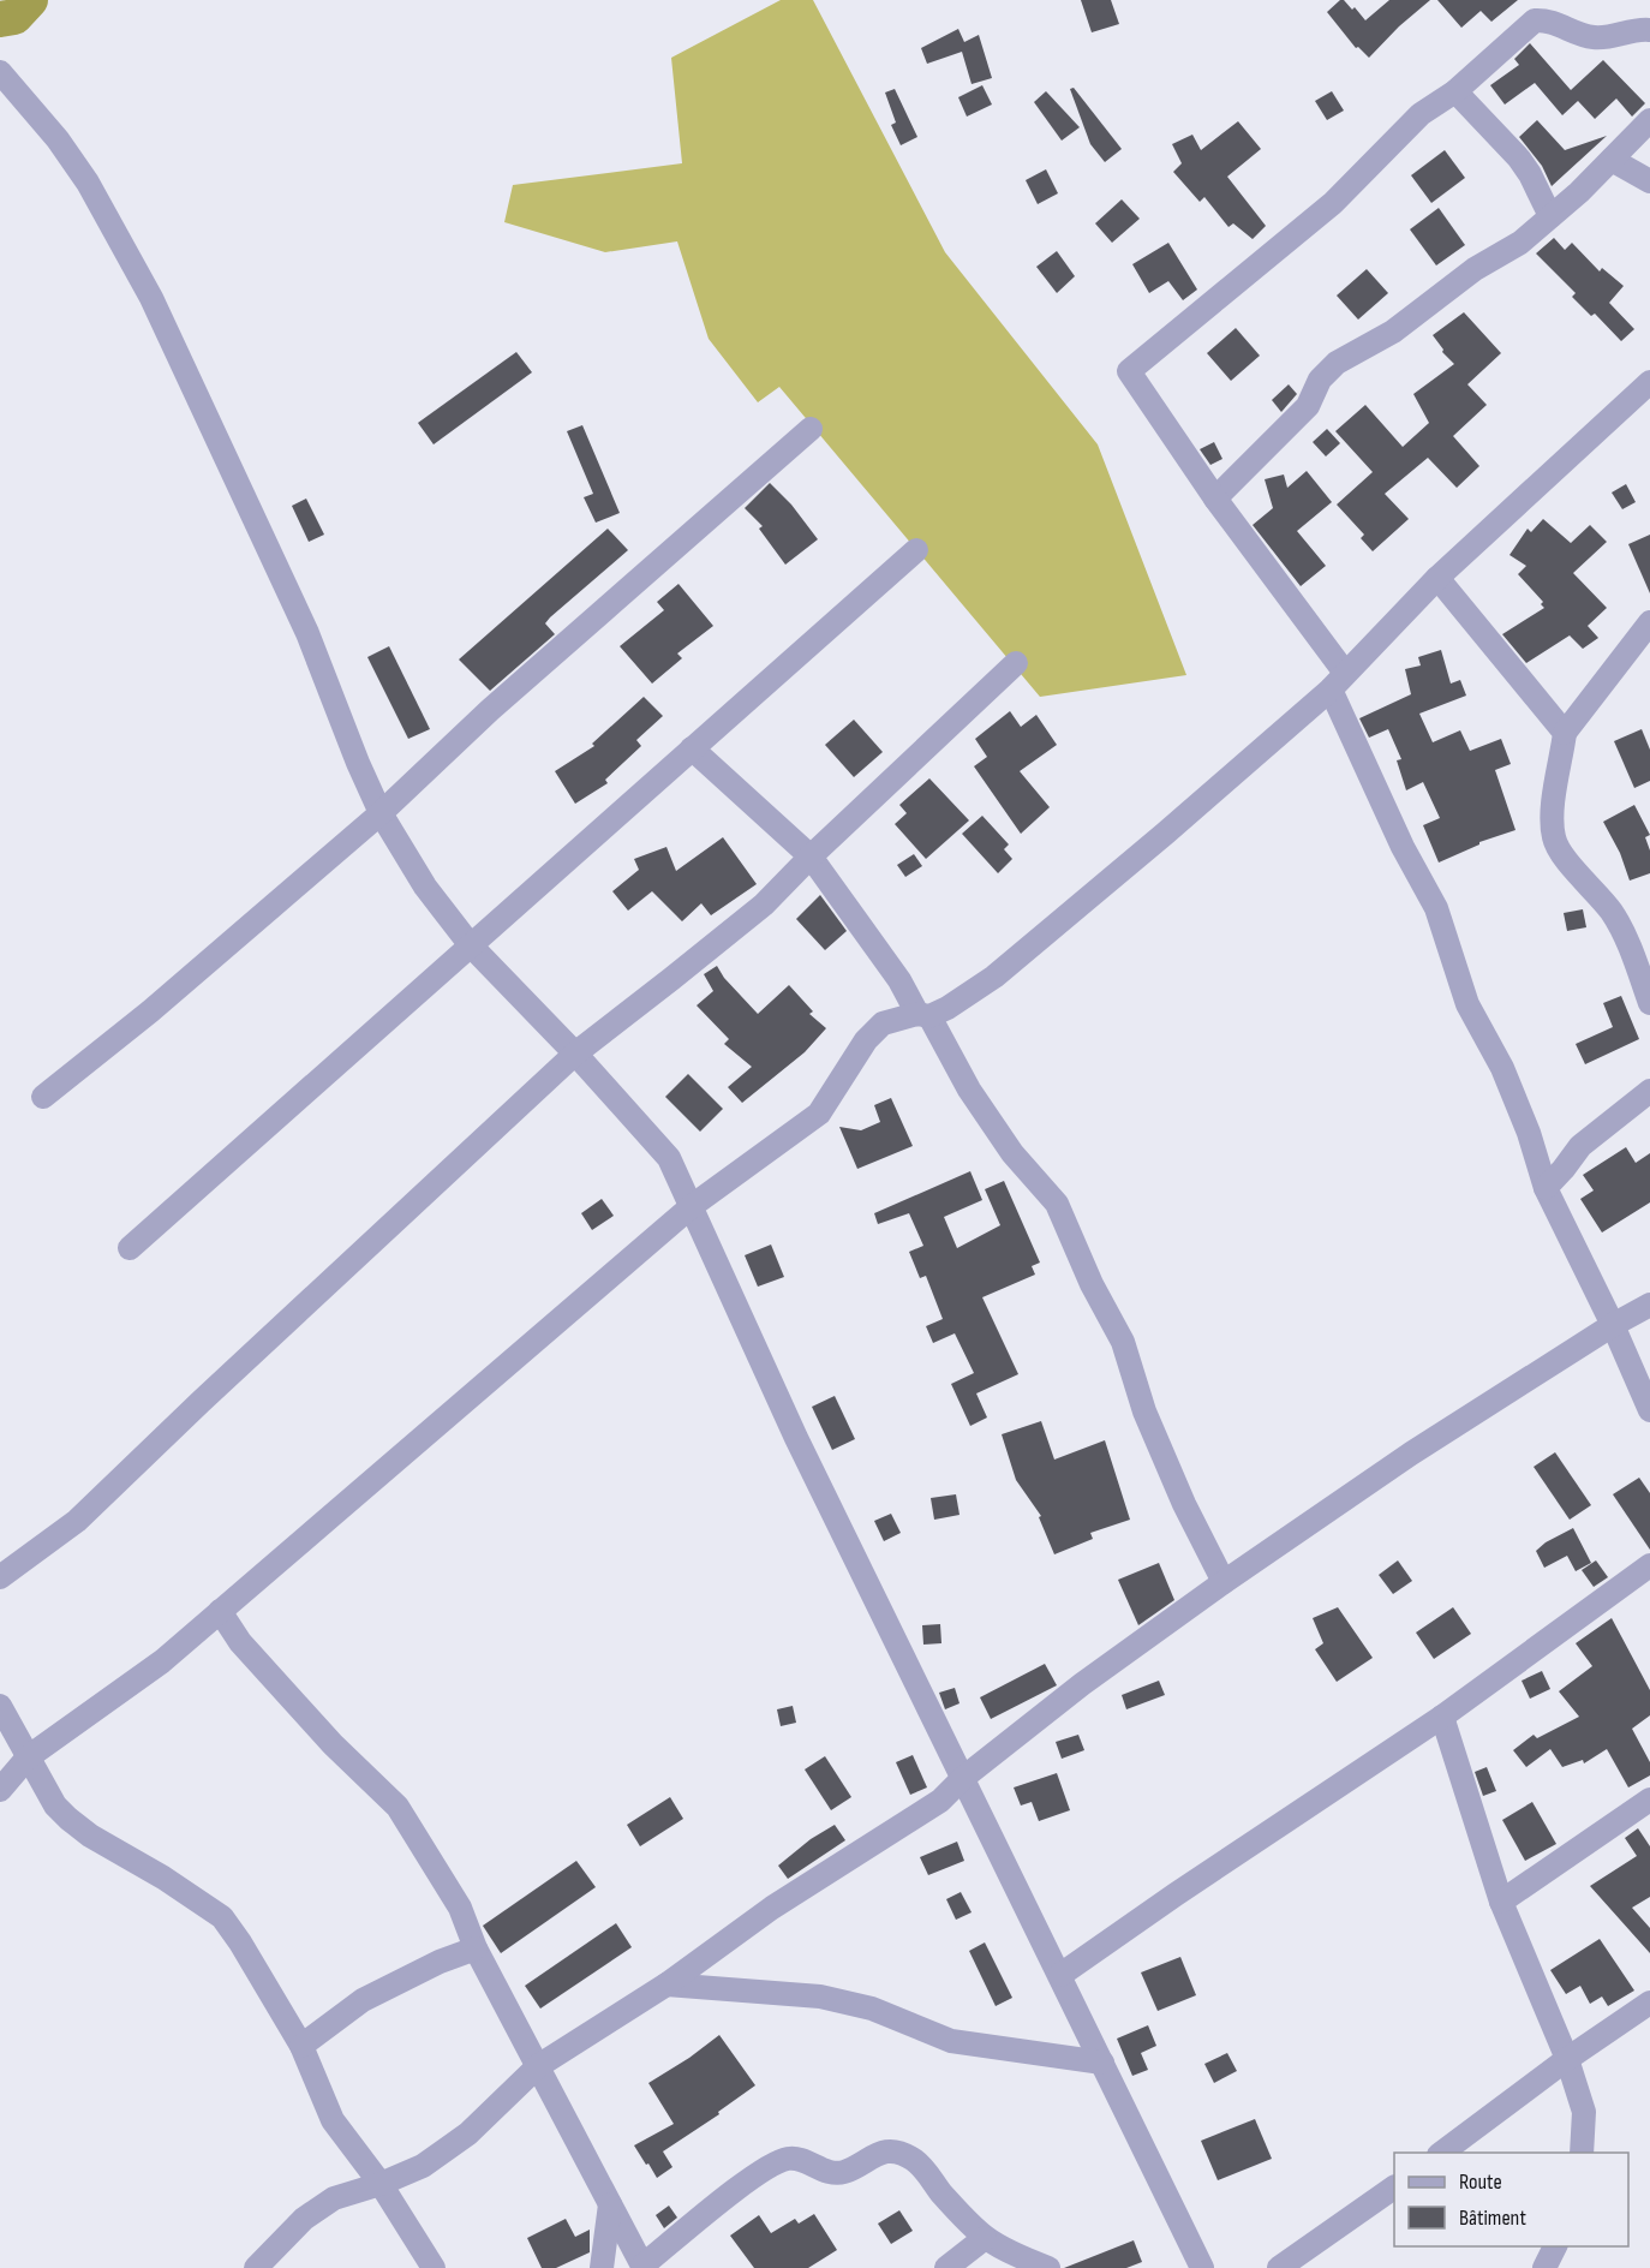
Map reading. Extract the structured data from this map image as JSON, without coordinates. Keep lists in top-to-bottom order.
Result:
{
  "legend": ["Route", "Bâtiment"]
}
